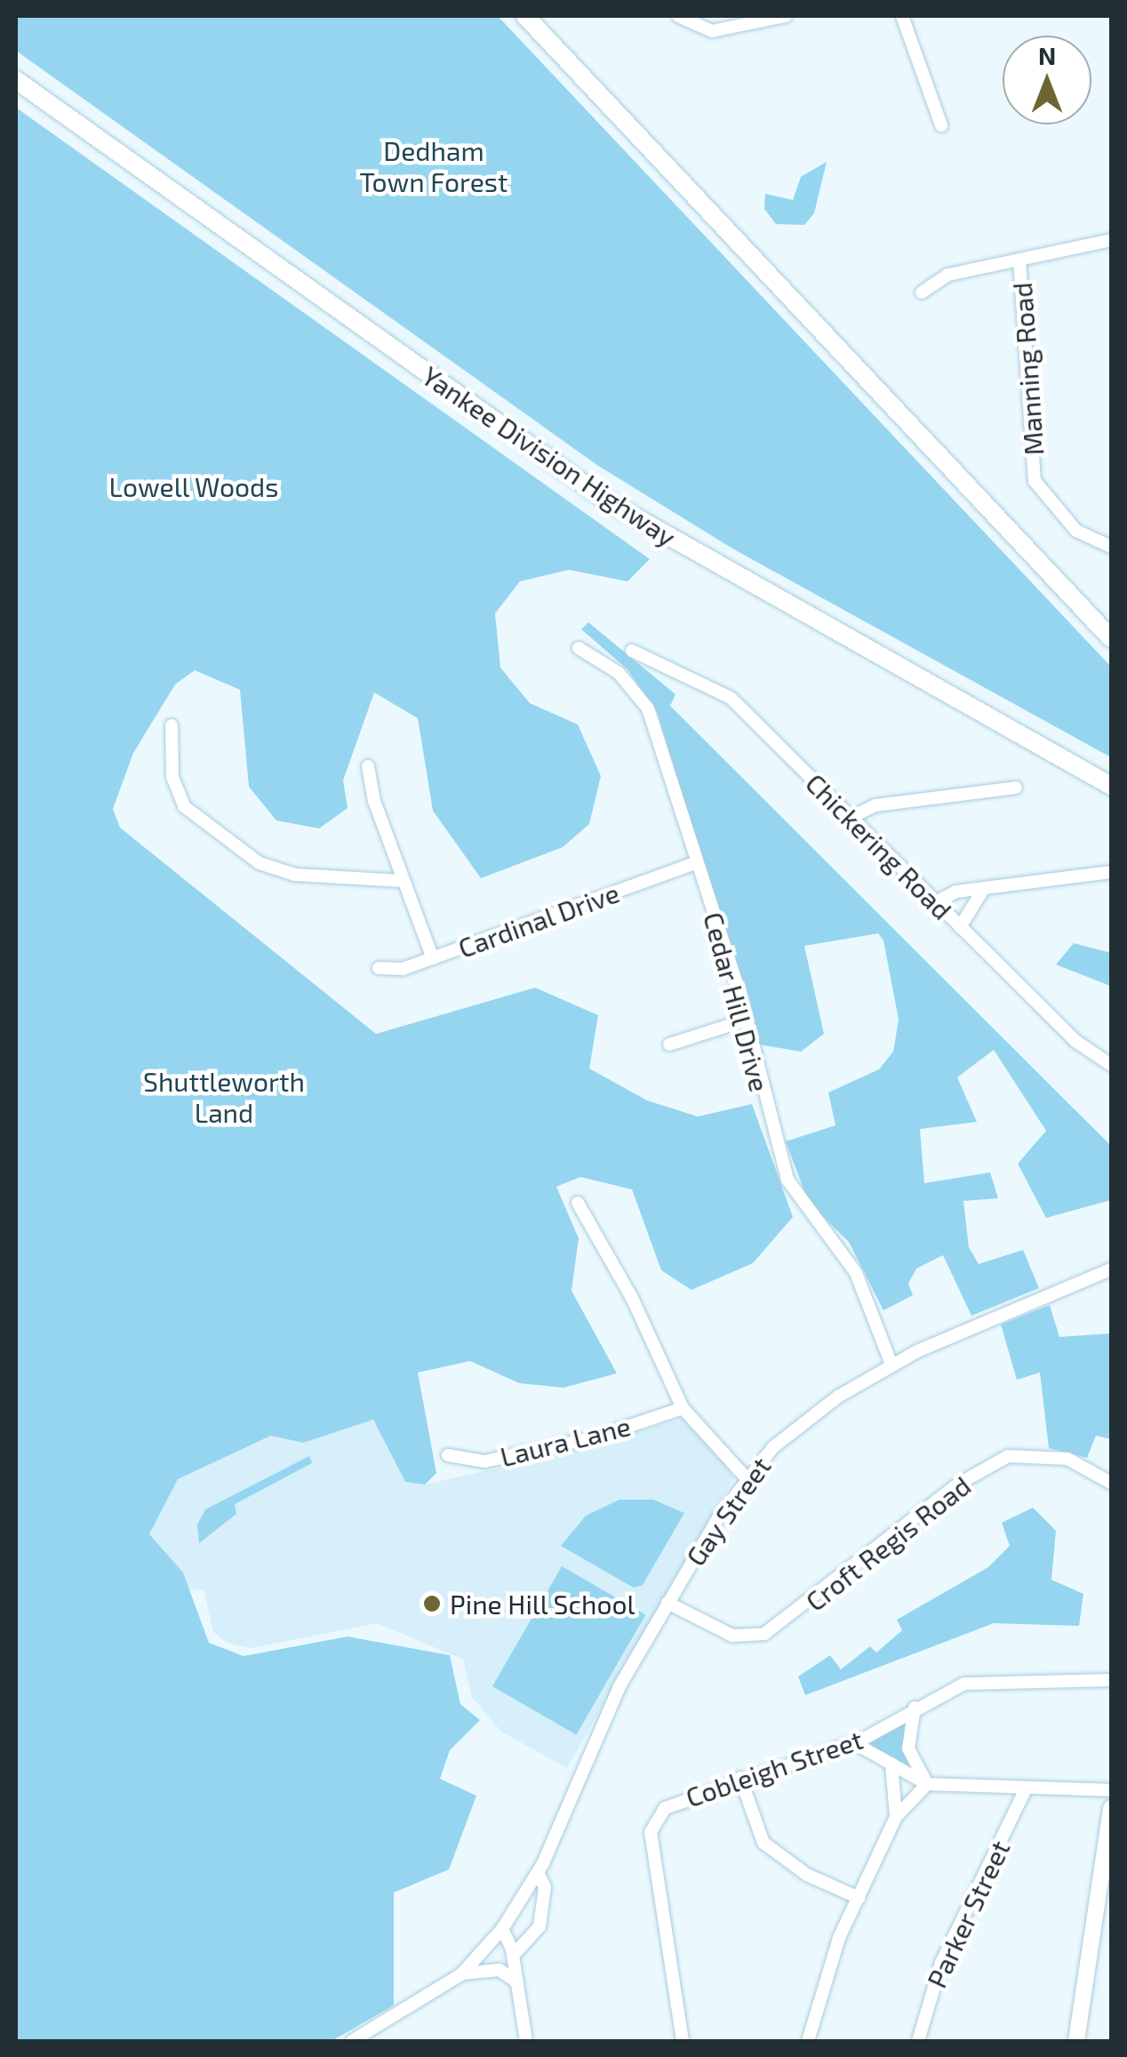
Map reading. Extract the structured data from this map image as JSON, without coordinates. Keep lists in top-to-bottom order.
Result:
{
  "streets": {
    "highway": ["Yankee Division Highway"],
    "street": [
      "Manning Road",
      "Chickering Road",
      "Cardinal Drive",
      "Cedar Hill Drive",
      "Laura Lane",
      "Gay Street",
      "Croft Regis Road",
      "Cobleigh Street",
      "Parker Street"
    ]
  },
  "crossings": [
    ["Cardinal Drive", "Cedar Hill Drive"],
    ["Cedar Hill Drive", "Gay Street"],
    ["Gay Street", "Croft Regis Road"]
  ],
  "parks": ["Dedham Town Forest", "Lowell Woods", "Shuttleworth Land"],
  "places": ["Pine Hill School"],
  "north": "top"
}
